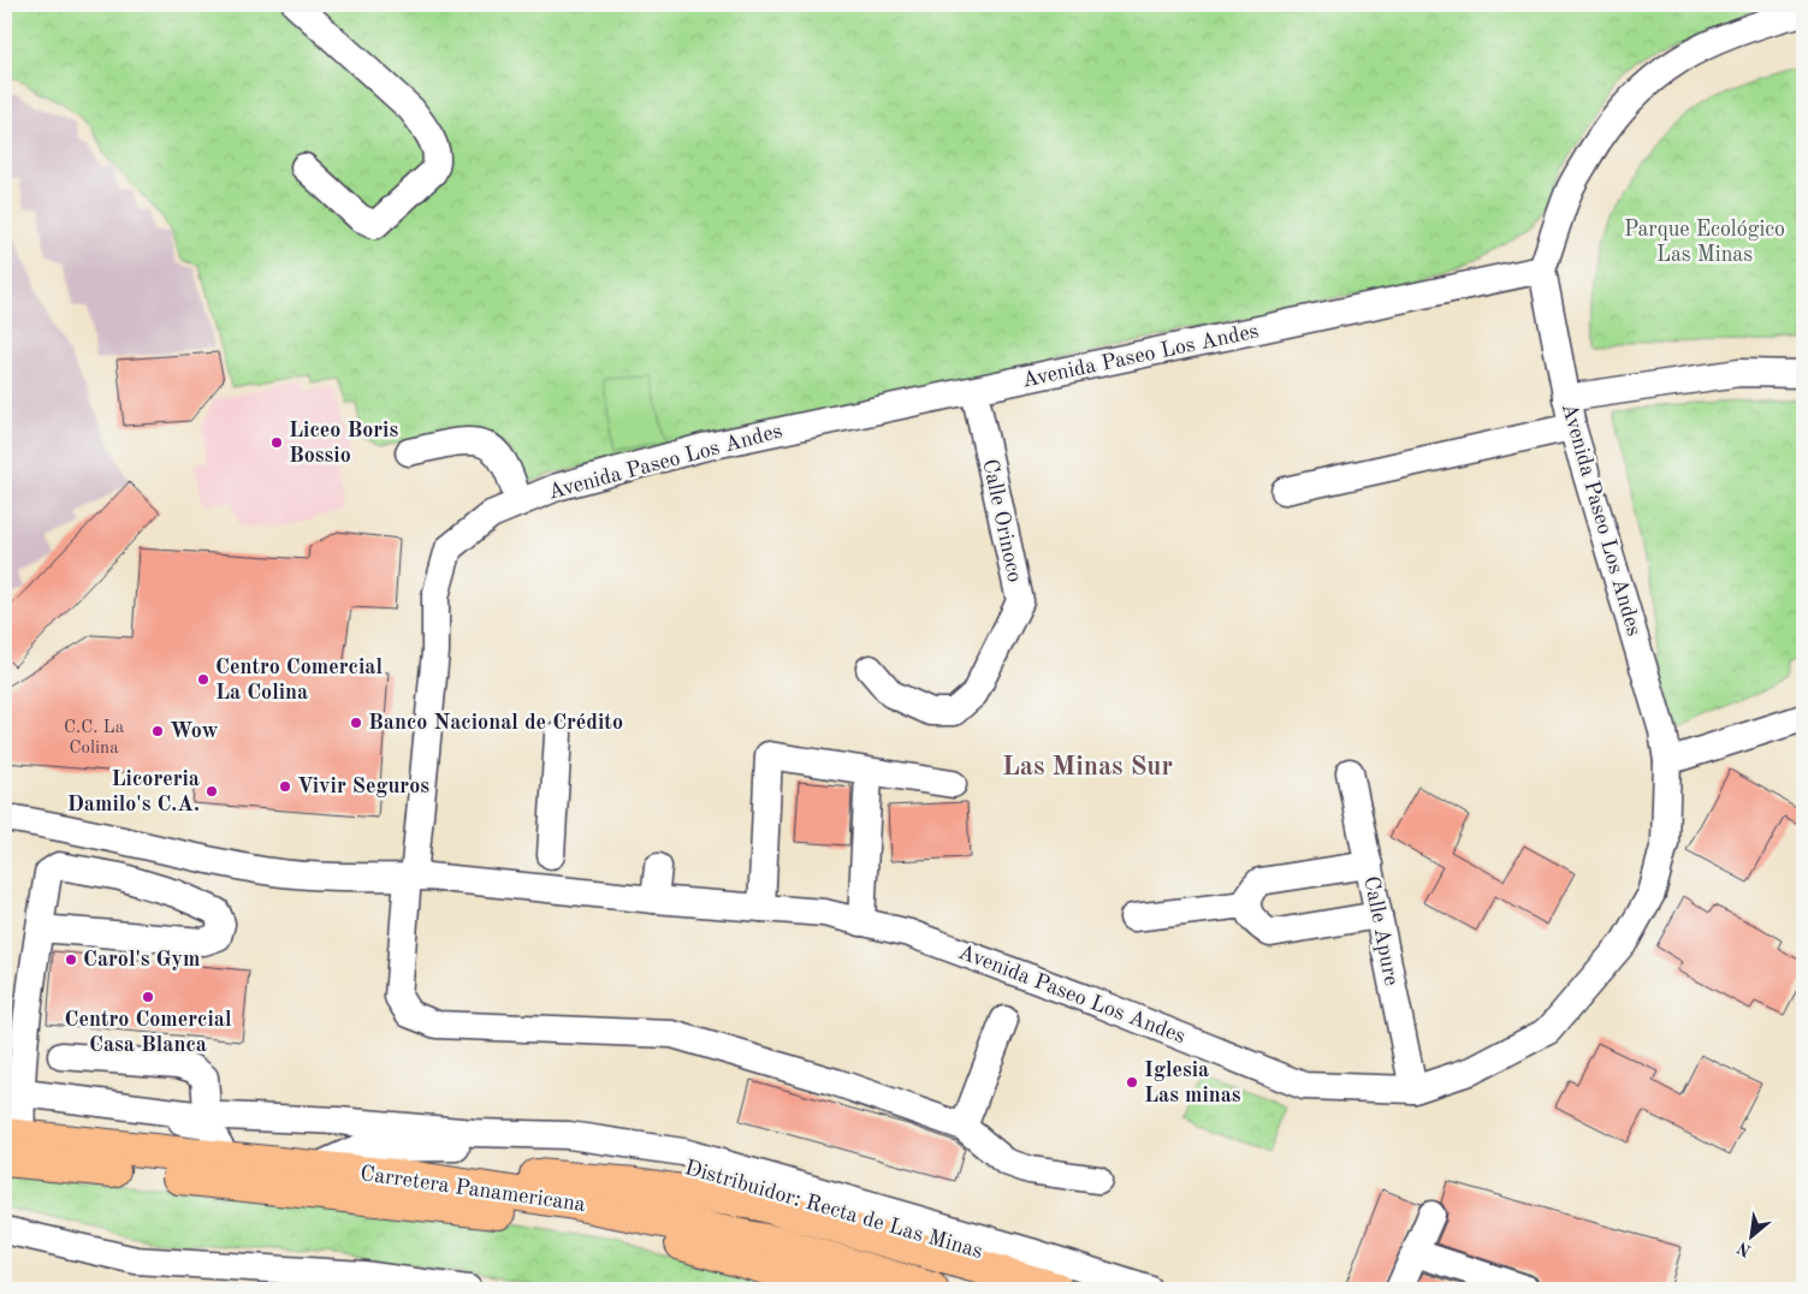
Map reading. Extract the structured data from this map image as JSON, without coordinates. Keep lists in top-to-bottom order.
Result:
{
  "streets": {
    "main road": ["Carretera Panamericana"],
    "street": [
      "Avenida Paseo Los Andes",
      "Calle Orinoco",
      "Calle Apure",
      "Distribuidor: Recta de Las Minas"
    ]
  },
  "crossings": [
    ["Avenida Paseo Los Andes", "Calle Orinoco"],
    ["Avenida Paseo Los Andes", "Calle Apure"],
    ["Carretera Panamericana", "Distribuidor: Recta de Las Minas"]
  ],
  "districts": ["Las Minas Sur"],
  "parks": ["Parque Ecológico Las Minas"],
  "places": [
    "Liceo Boris Bossio",
    "Centro Comercial La Colina",
    "Banco Nacional de Crédito",
    "Wow",
    "Vivir Seguros",
    "Licoreria Damilo's C.A.",
    "Carol's Gym",
    "Centro Comercial Casa Blanca",
    "Iglesia Las minas"
  ],
  "house_numbers": ["C.C. La Colina"],
  "north": "bottom left"
}
